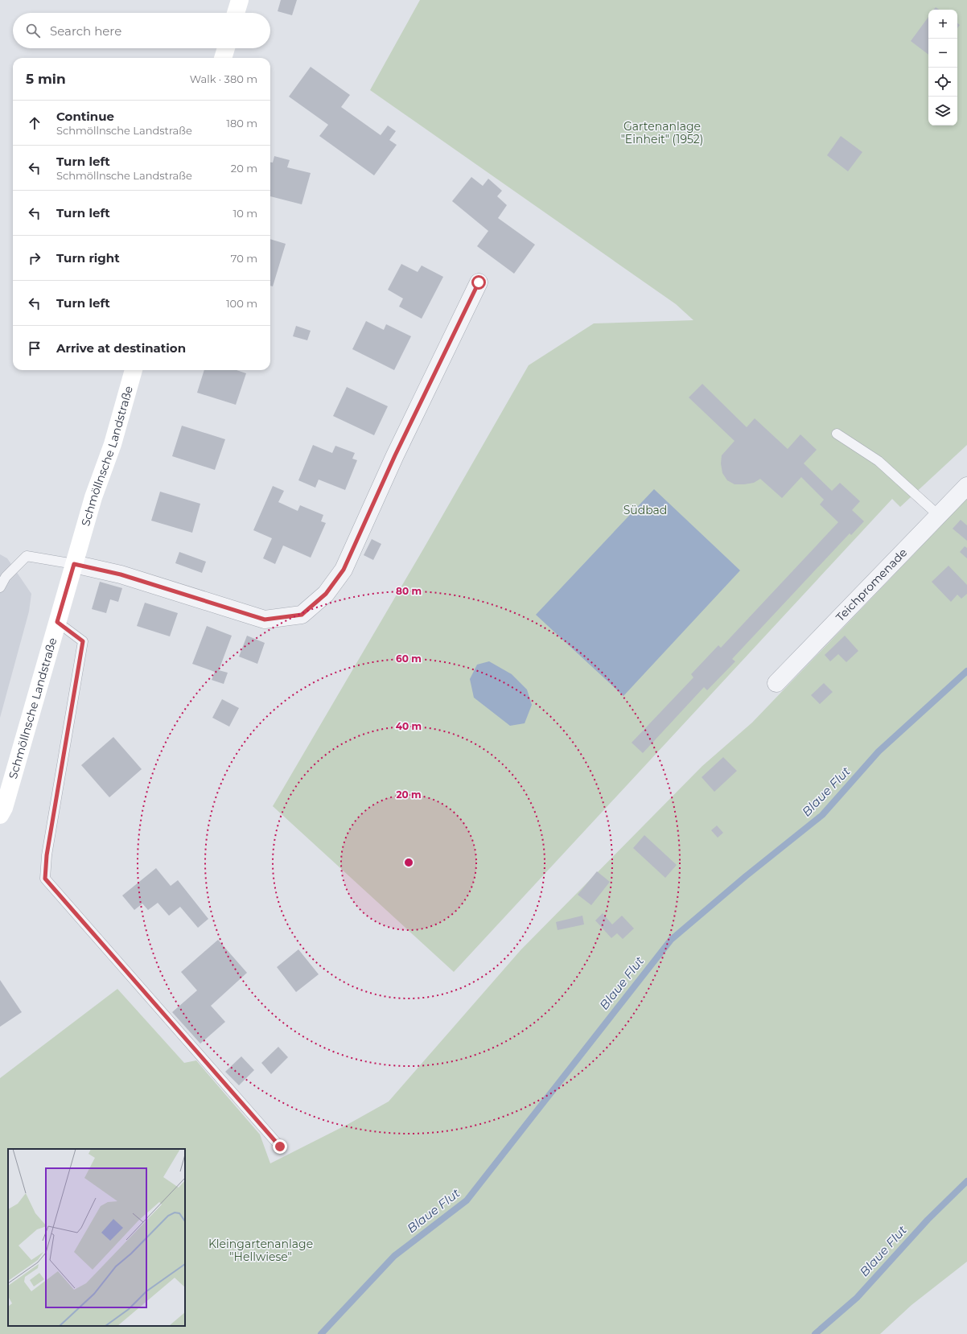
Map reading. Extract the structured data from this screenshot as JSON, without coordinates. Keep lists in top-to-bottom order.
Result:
{
  "streets": {
    "main road": ["Schmöllnsche Landstraße"],
    "street": ["Teichpromenade"]
  },
  "water": ["Blaue Flut"],
  "parks": ["Gartenanlage \"Einheit\" (1952)", "Südbad", "Kleingartenanlage \"Hellwiese\""],
  "page": {
    "map_buttons": ["+", "−"],
    "search": "Search here",
    "heading": ["5 min", "Walk · 380 m"],
    "list": [
      ["Continue", "Schmöllnsche Landstraße", "180 m"],
      ["Turn left", "Schmöllnsche Landstraße", "20 m"],
      ["Turn left", "10 m"],
      ["Turn right", "70 m"],
      ["Turn left", "100 m"],
      "Arrive at destination"
    ]
  },
  "rings": [
    "80 m",
    "60 m",
    "40 m",
    "20 m"
  ]
}
